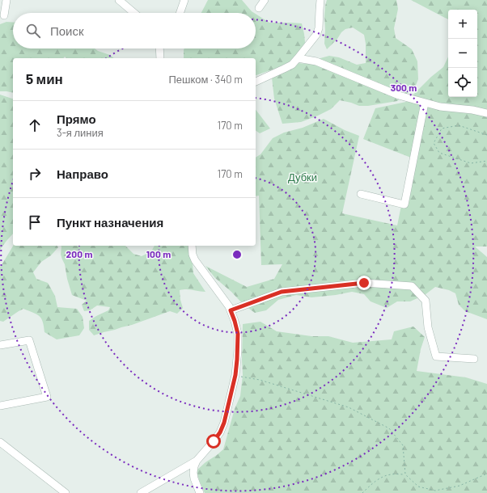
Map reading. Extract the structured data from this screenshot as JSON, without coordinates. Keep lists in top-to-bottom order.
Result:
{
  "parks": ["Дубки"],
  "page": {
    "map_buttons": ["+", "−"],
    "search": "Поиск",
    "heading": ["5 мин", "Пешком · 340 m"],
    "list": [
      ["Прямо", "3-я линия", "170 m"],
      ["Направо", "170 m"],
      "Пункт назначения"
    ]
  },
  "rings": ["300 m", "200 m", "100 m"]
}
